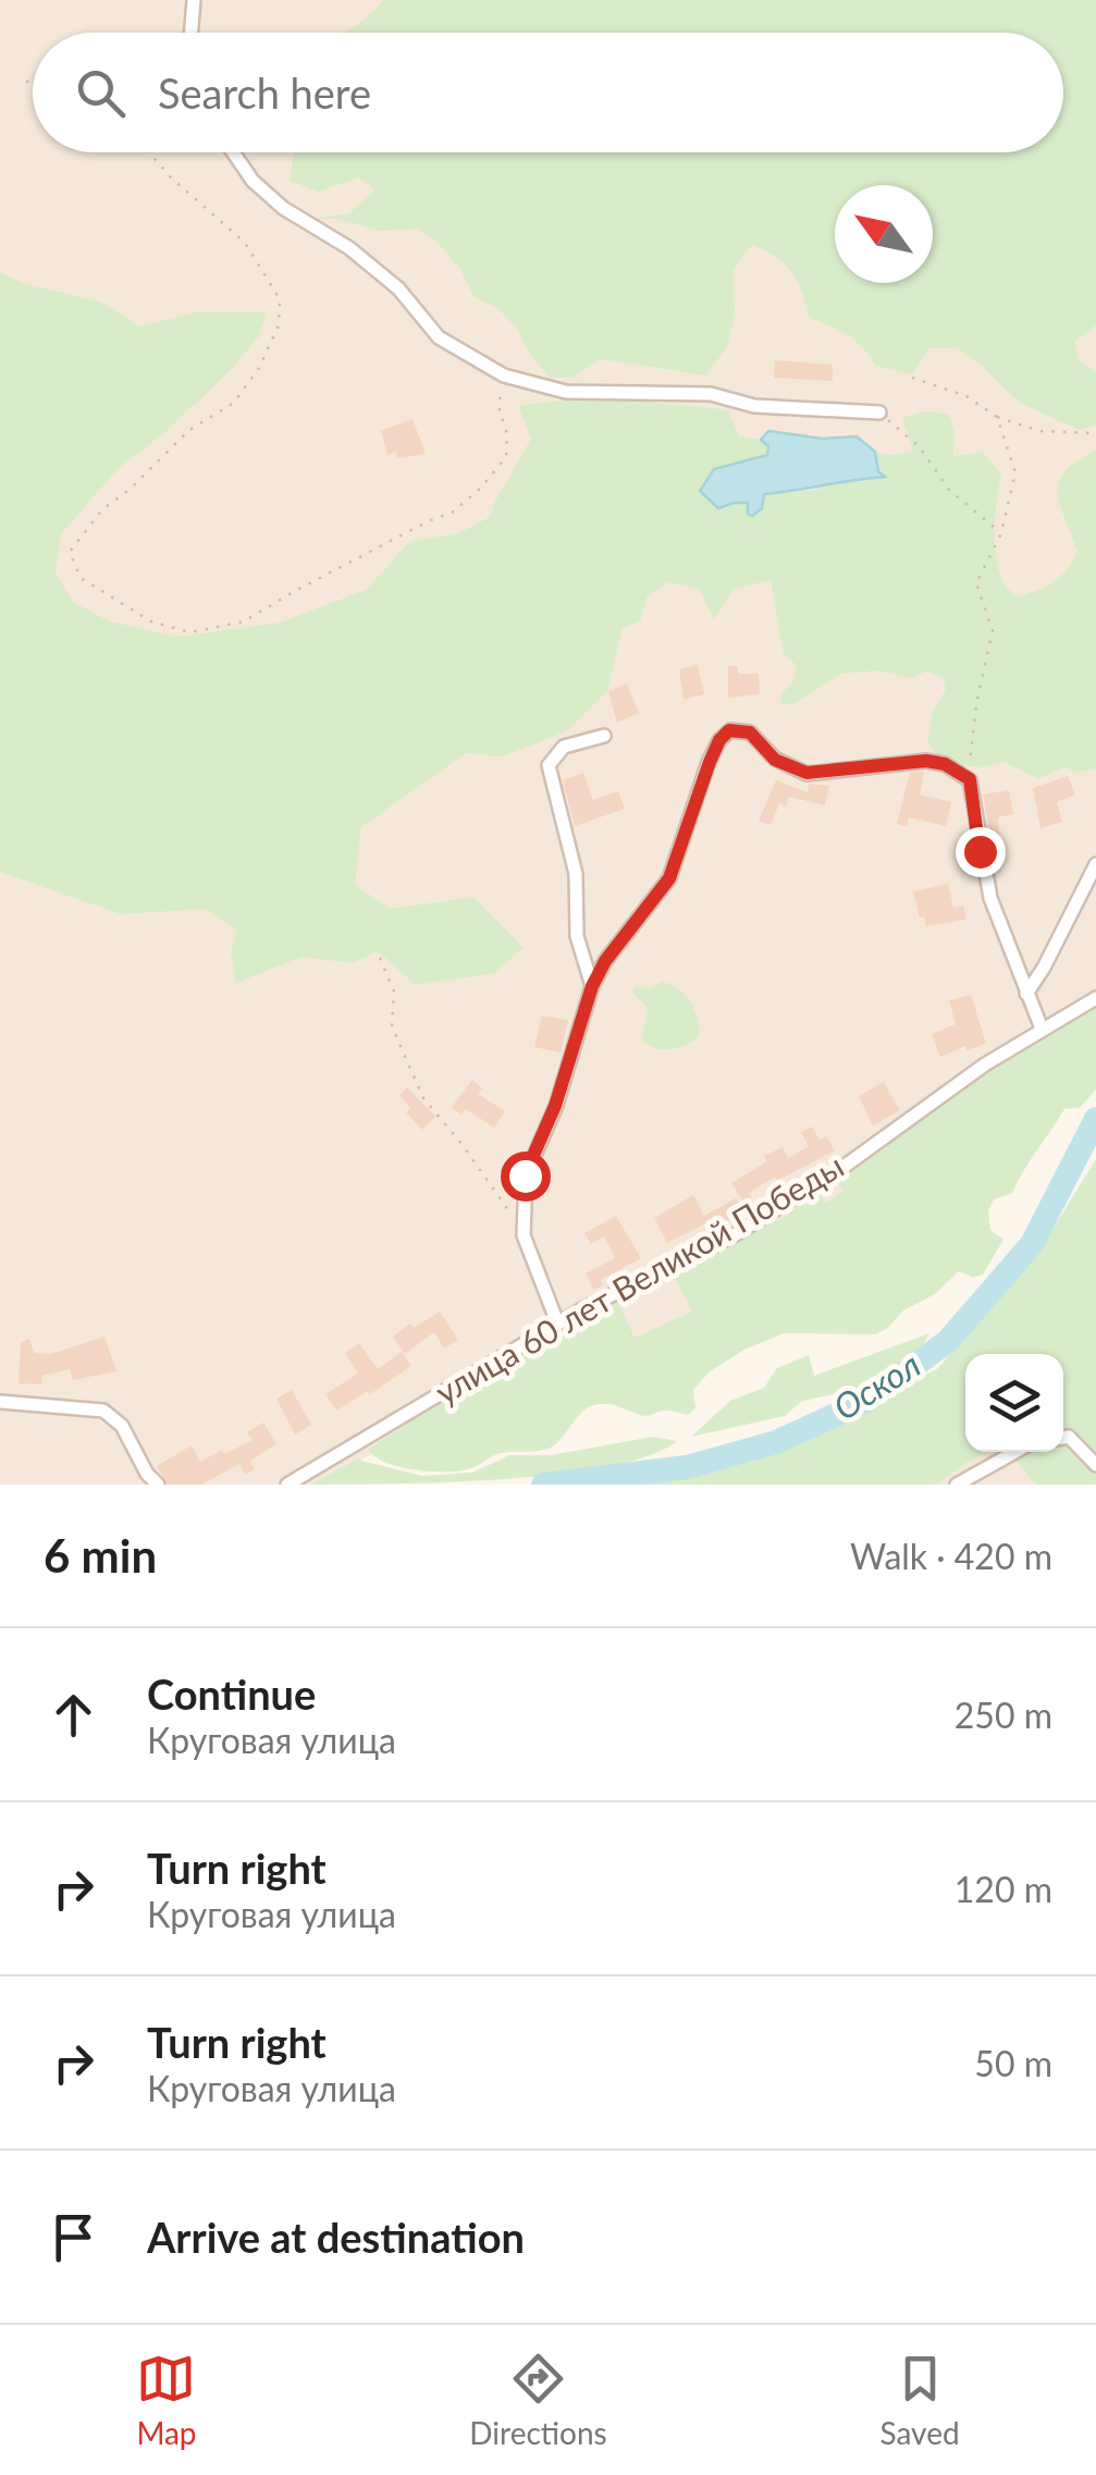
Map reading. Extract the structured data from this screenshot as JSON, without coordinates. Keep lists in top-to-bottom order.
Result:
{
  "streets": {
    "street": ["улица 60 лет Великой Победы"]
  },
  "water": ["Оскол"],
  "north": "top left",
  "page": {
    "search": "Search here",
    "heading": ["6 min", "Walk · 420 m"],
    "list": [
      ["Continue", "Круговая улица", "250 m"],
      ["Turn right", "Круговая улица", "120 m"],
      ["Turn right", "Круговая улица", "50 m"],
      "Arrive at destination"
    ],
    "nav": ["Map", "Directions", "Saved"]
  }
}
